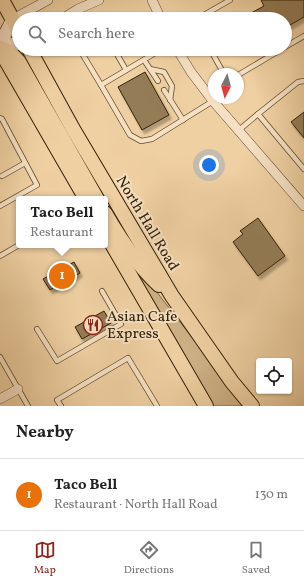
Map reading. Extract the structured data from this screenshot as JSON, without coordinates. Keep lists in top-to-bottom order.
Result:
{
  "streets": {
    "main road": ["North Hall Road"]
  },
  "places": {
    "restaurant": ["Asian Cafe Express"]
  },
  "north": "bottom",
  "page": {
    "search": "Search here",
    "popup": ["Taco Bell", "Restaurant"],
    "pins": "1",
    "heading": "Nearby",
    "list": [
      {
        "mark": "1",
        "name": "Taco Bell",
        "note": "Restaurant · North Hall Road",
        "value": "130 m"
      }
    ],
    "nav": ["Map", "Directions", "Saved"]
  }
}
